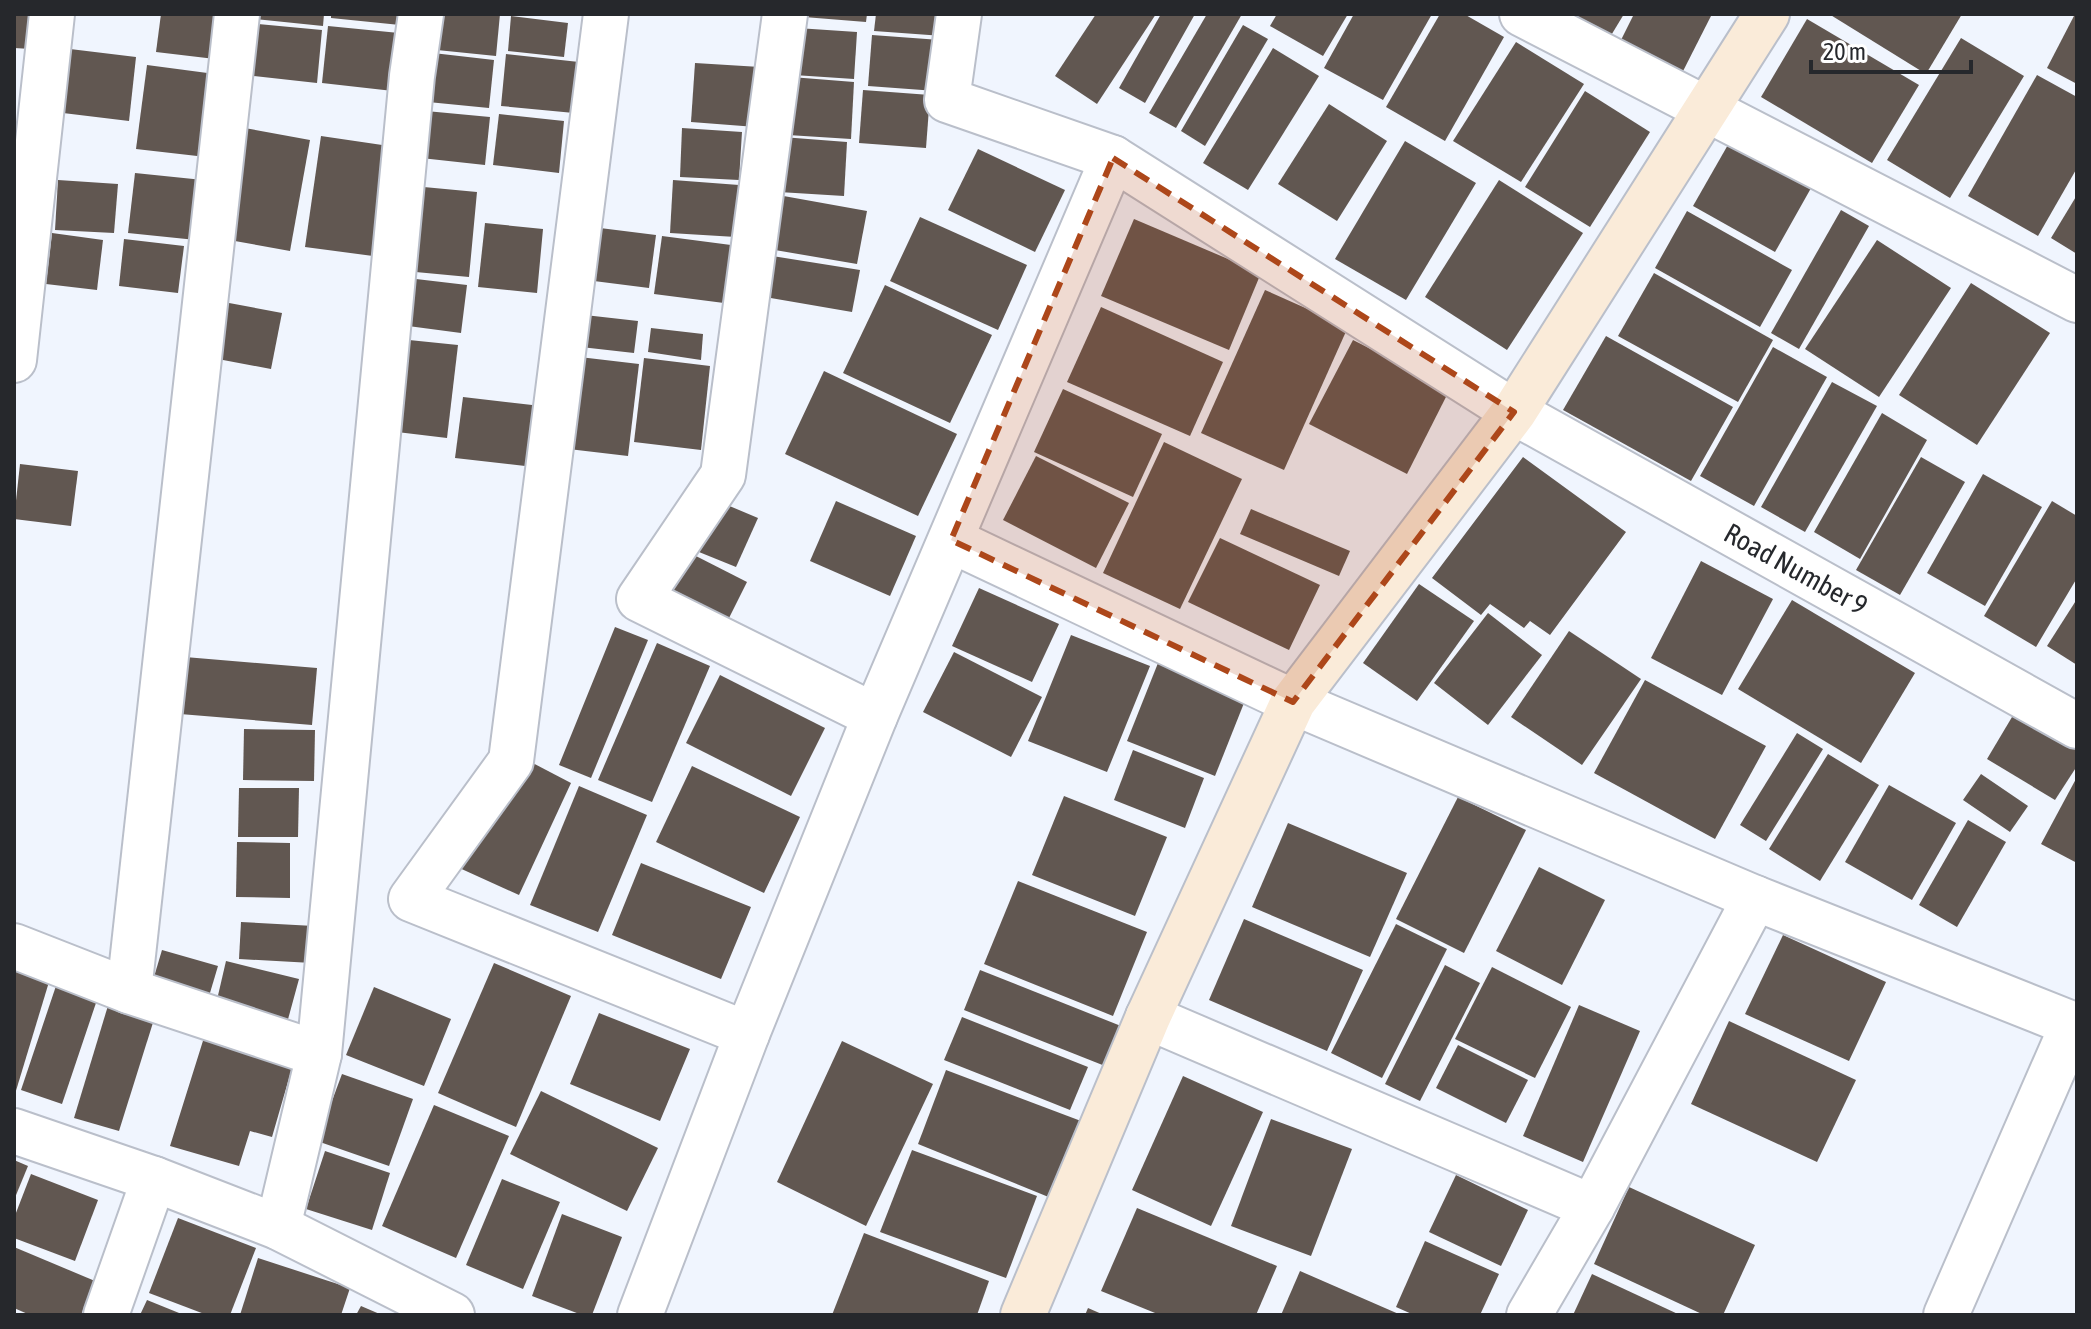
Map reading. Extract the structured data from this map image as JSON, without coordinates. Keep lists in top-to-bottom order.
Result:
{
  "streets": {
    "street": ["Road Number 9"]
  },
  "scale_bar": "20 m"
}
